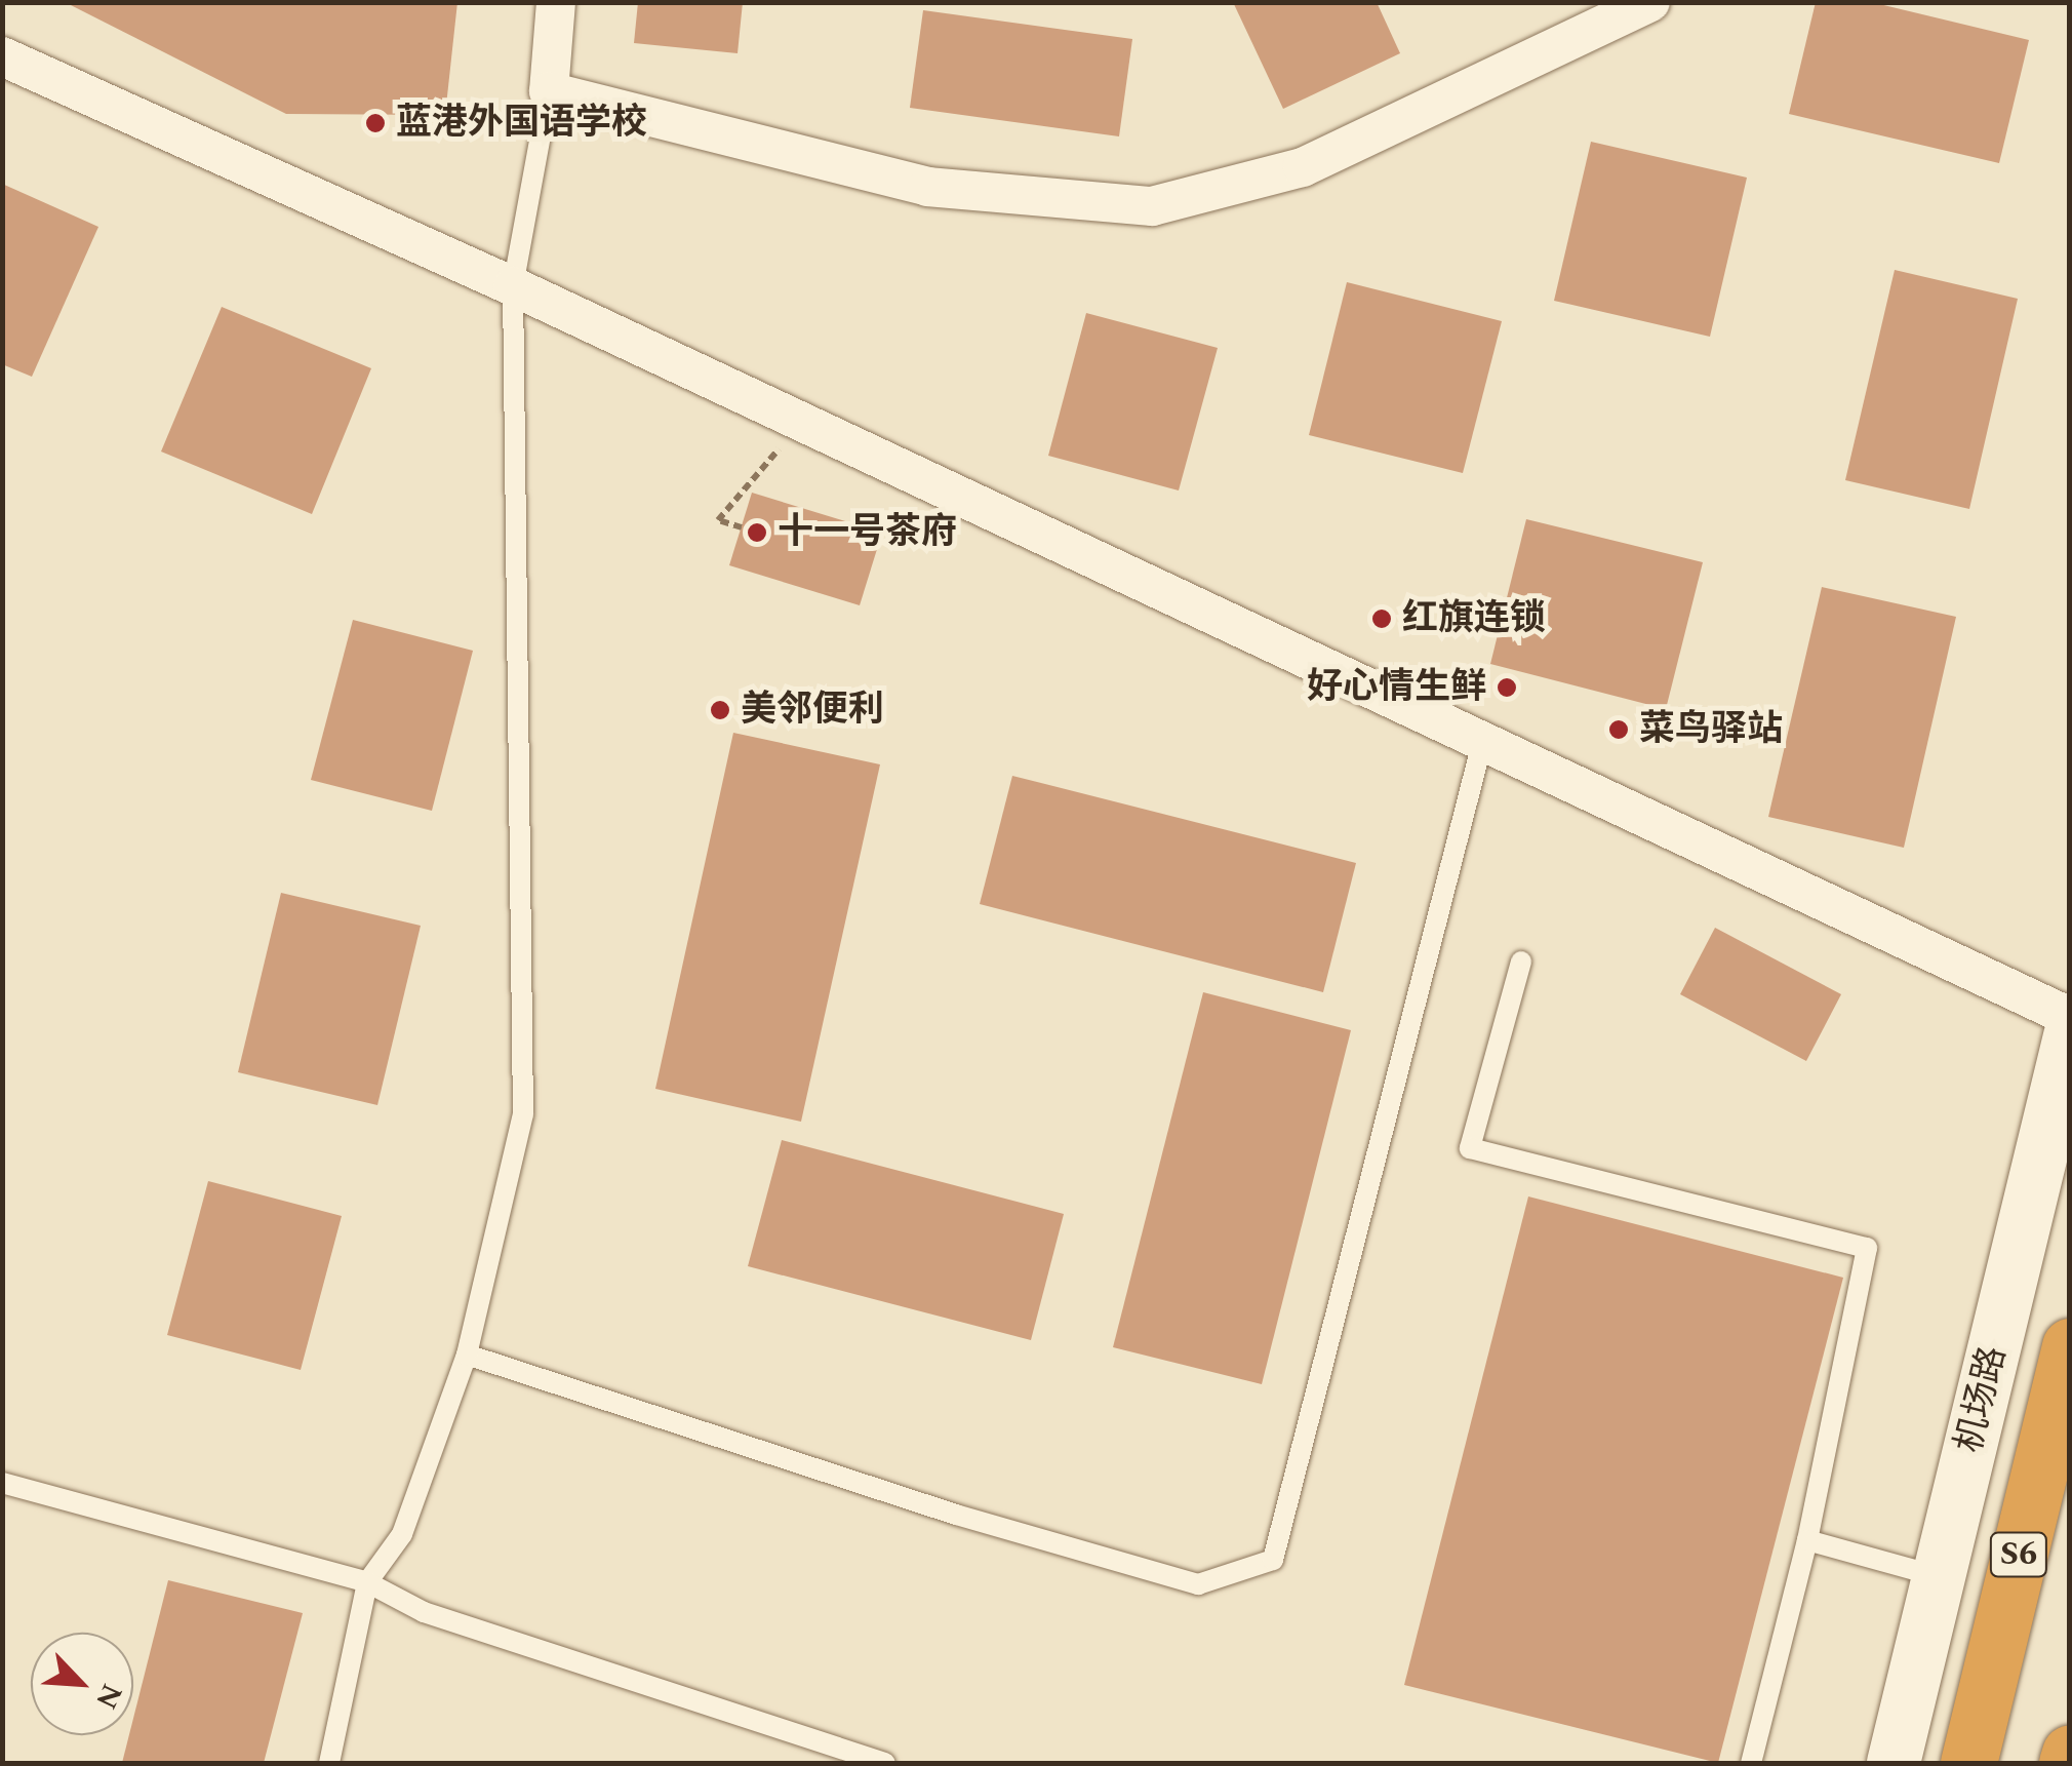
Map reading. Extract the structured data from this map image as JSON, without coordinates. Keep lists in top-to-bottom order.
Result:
{
  "streets": {
    "highway": ["S6"],
    "main road": ["机场路"]
  },
  "places": [
    "蓝港外国语学校",
    "十一号茶府",
    "红旗连锁",
    "好心情生鲜",
    "美邻便利",
    "菜鸟驿站"
  ],
  "north": "bottom right"
}
